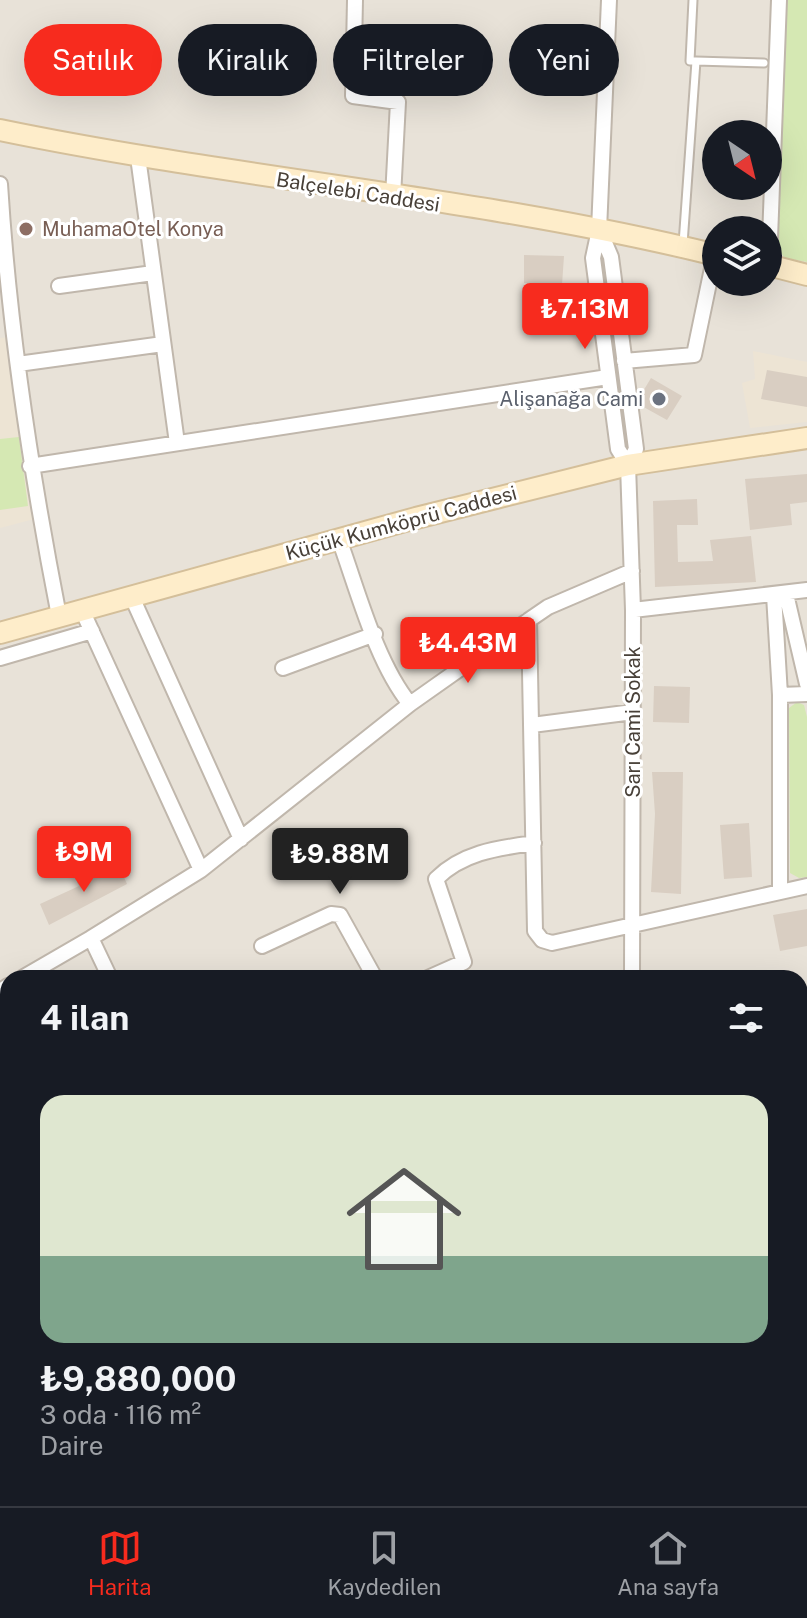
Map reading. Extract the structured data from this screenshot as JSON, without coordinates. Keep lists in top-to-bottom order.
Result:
{
  "streets": {
    "street": ["Balçelebi Caddesi", "Küçük Kumköprü Caddesi", "Sarı Cami Sokak"]
  },
  "crossings": [
    ["Balçelebi Caddesi", "Sarı Cami Sokak"],
    ["Küçük Kumköprü Caddesi", "Sarı Cami Sokak"]
  ],
  "places": ["MuhamaOtel Konya", "Alişanağa Cami"],
  "north": "bottom right",
  "page": {
    "chip": [
      "Satılık",
      "Kiralık",
      "Filtreler",
      "Yeni"
    ],
    "price": [
      "₺7.13M",
      "₺4.43M",
      "₺9M",
      "₺9.88M"
    ],
    "heading": "4 ilan",
    "list": [
      {
        "name": "₺9,880,000",
        "note": "3 oda · 116 m² · Daire"
      }
    ],
    "tabs": ["Harita", "Kaydedilen", "Ana sayfa"]
  }
}
